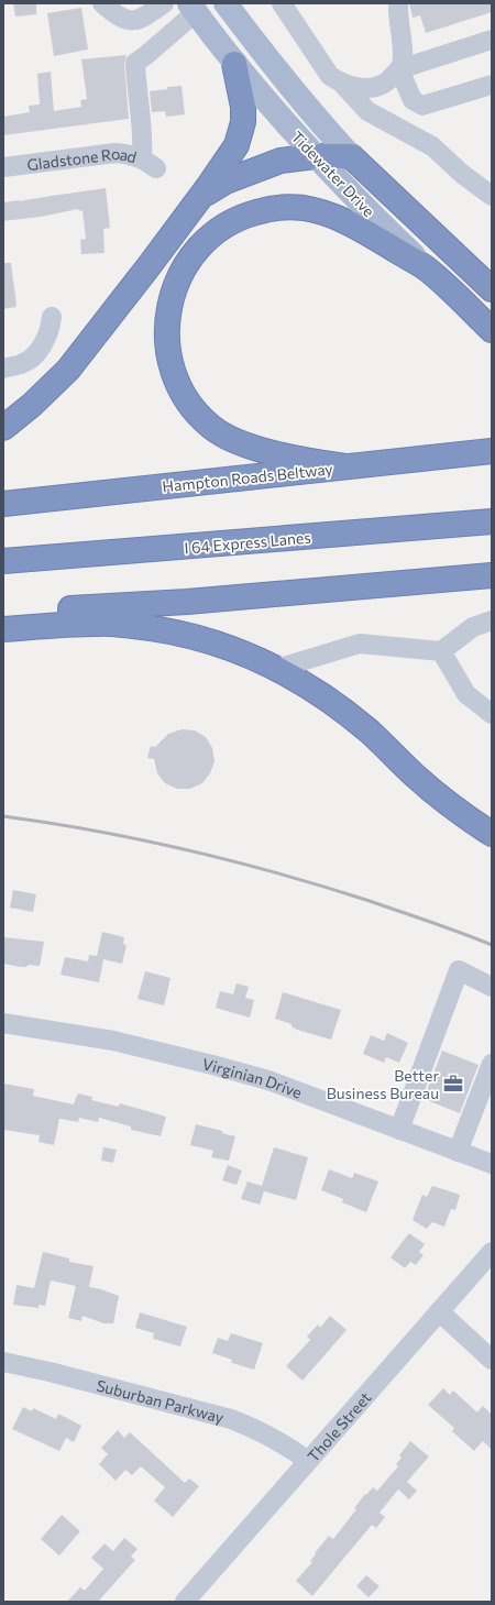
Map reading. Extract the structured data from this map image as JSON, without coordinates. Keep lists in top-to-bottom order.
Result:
{
  "streets": {
    "highway": ["Tidewater Drive", "Hampton Roads Beltway", "I 64 Express Lanes"],
    "street": [
      "Gladstone Road",
      "Virginian Drive",
      "Suburban Parkway",
      "Thole Street"
    ]
  },
  "crossings": [
    ["Gladstone Road", "Tidewater Drive"],
    ["Suburban Parkway", "Thole Street"]
  ],
  "places": {
    "office": ["Better Business Bureau"]
  }
}
